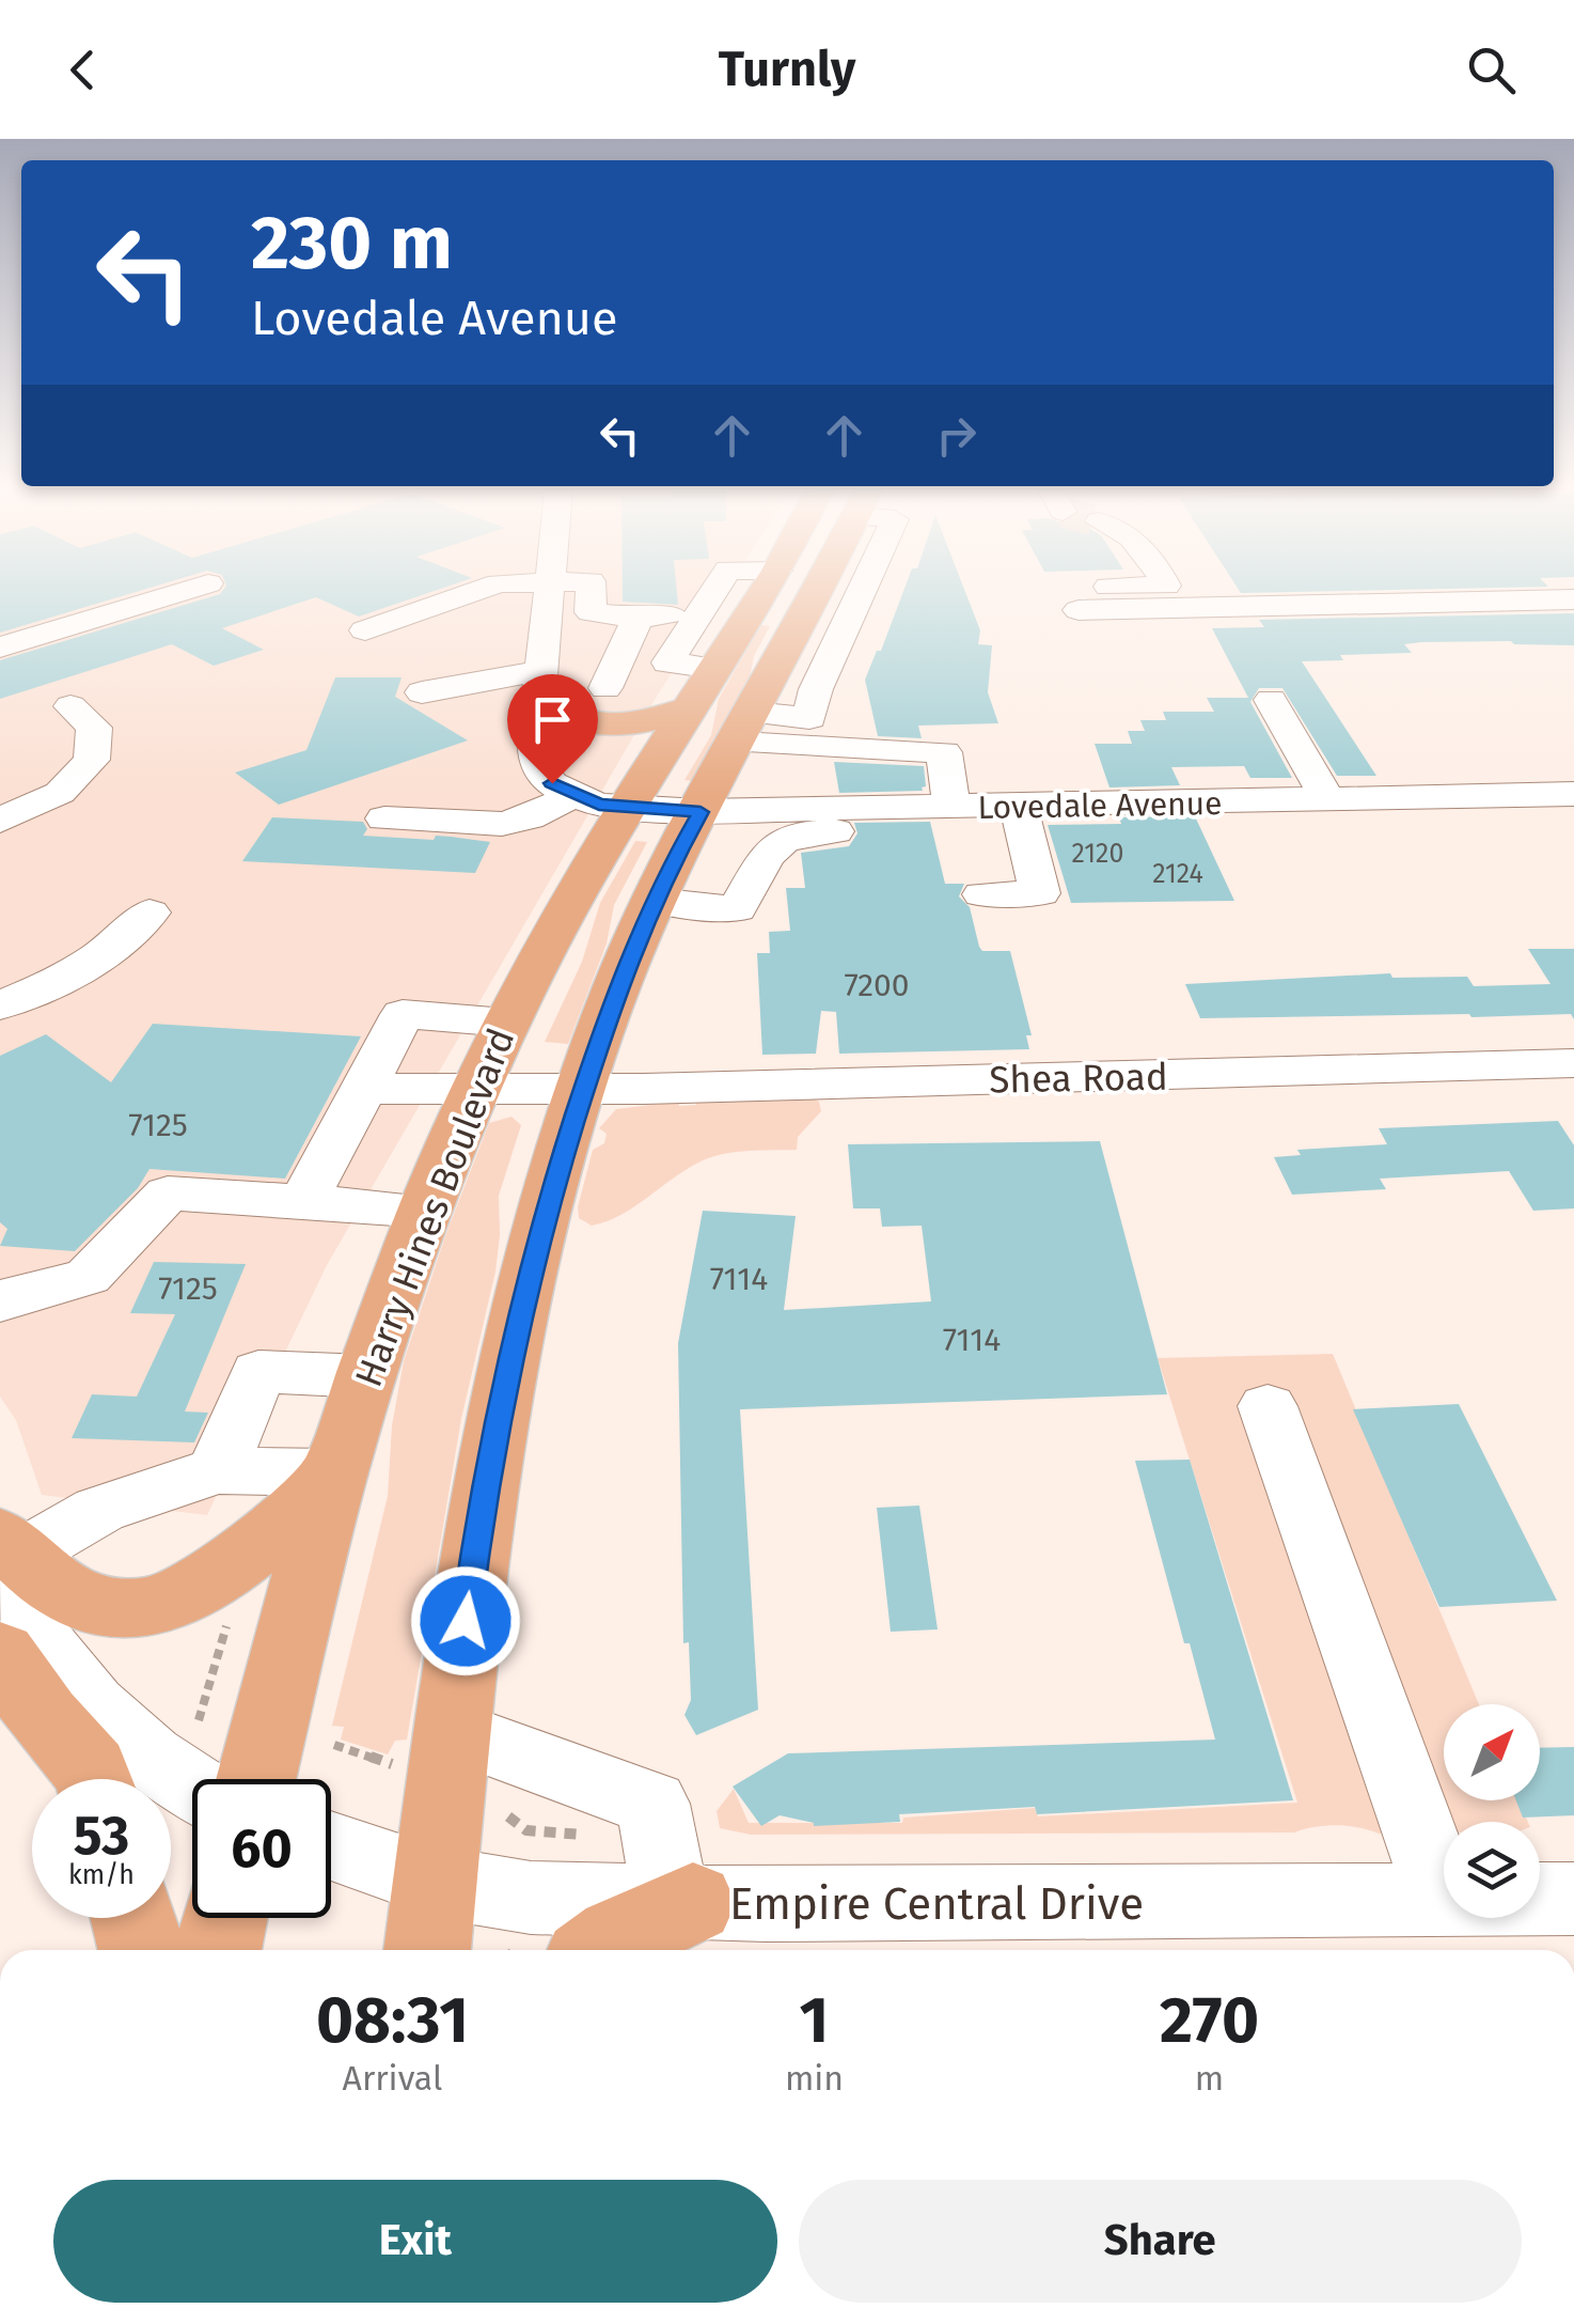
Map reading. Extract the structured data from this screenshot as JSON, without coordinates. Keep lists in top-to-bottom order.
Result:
{
  "streets": {
    "main road": ["Harry Hines Boulevard"],
    "street": ["Lovedale Avenue", "Shea Road", "Empire Central Drive"]
  },
  "crossings": [
    ["Shea Road", "Harry Hines Boulevard"]
  ],
  "house_numbers": [
    "2120",
    "2124",
    "7200",
    "7125",
    "7114",
    "7125",
    "7114"
  ],
  "north": "top right",
  "page": {
    "header": "Turnly",
    "turn": ["230 m", "Lovedale Avenue"],
    "speed": "53 km/h",
    "limit": "60",
    "eta": [
      "08:31",
      "Arrival",
      "1",
      "min",
      "270",
      "m"
    ],
    "buttons": ["Exit", "Share"]
  }
}
